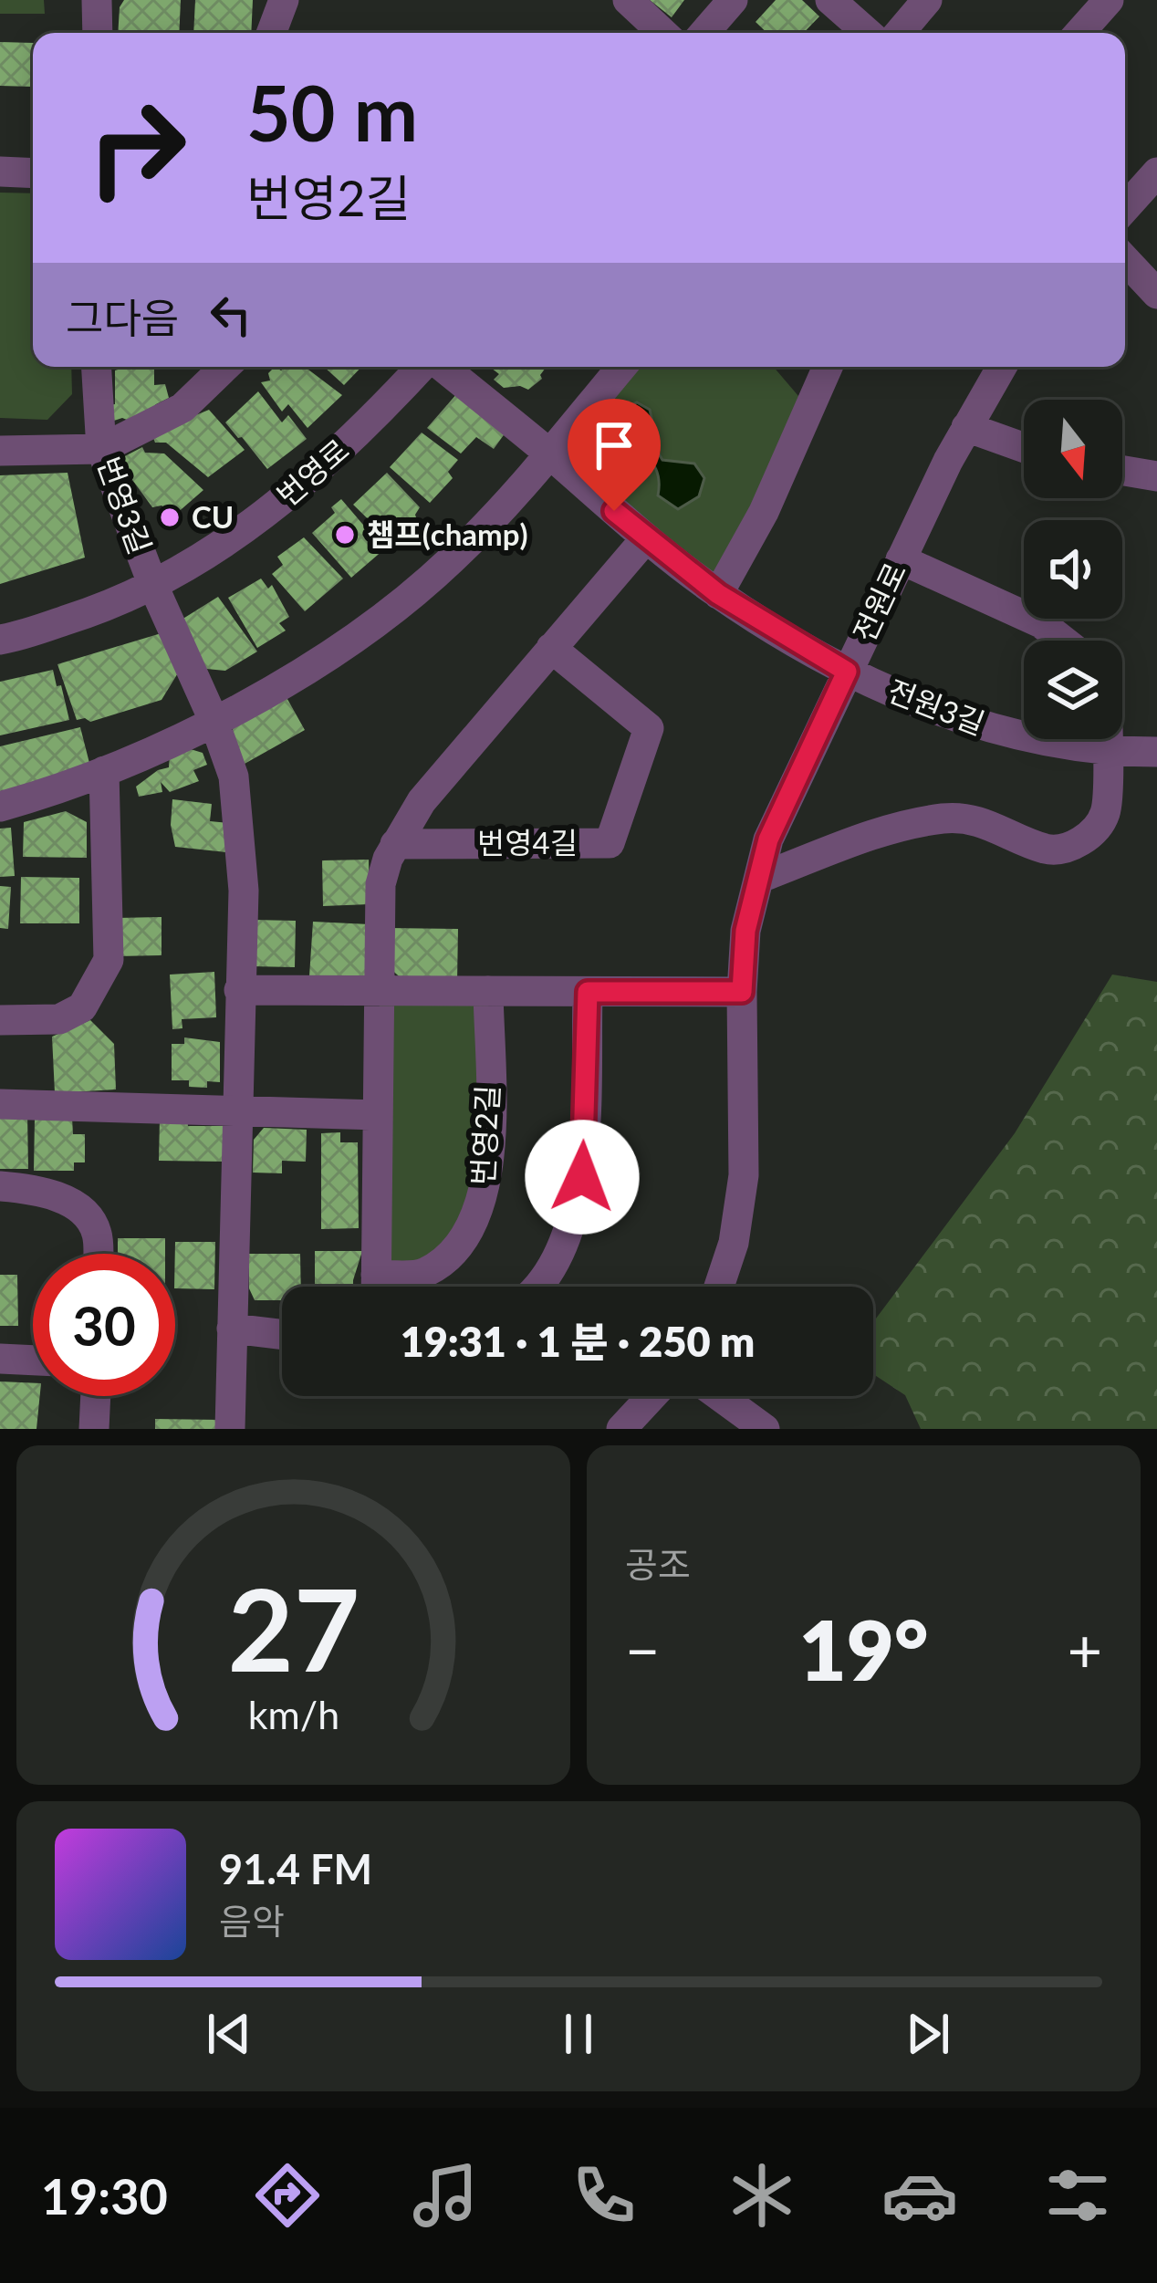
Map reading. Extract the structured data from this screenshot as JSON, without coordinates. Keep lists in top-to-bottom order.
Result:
{
  "streets": {
    "street": [
      "번영로",
      "번영3길",
      "전원로",
      "전원3길",
      "번영4길",
      "번영2길"
    ]
  },
  "crossings": [
    ["번영로", "번영3길"],
    ["전원로", "전원3길"]
  ],
  "places": ["CU", "챔프(champ)"],
  "north": "bottom",
  "page": {
    "turn": ["50 m", "번영2길"],
    "then": "그다음",
    "limit": "30",
    "trip": "19:31 · 1 분 · 250 m",
    "tile": "공조",
    "heat": ["−", "19°", "+"],
    "song": ["91.4 FM", "음악"],
    "tabs": "19:30",
    "gauge": ["27", "km/h"]
  }
}
